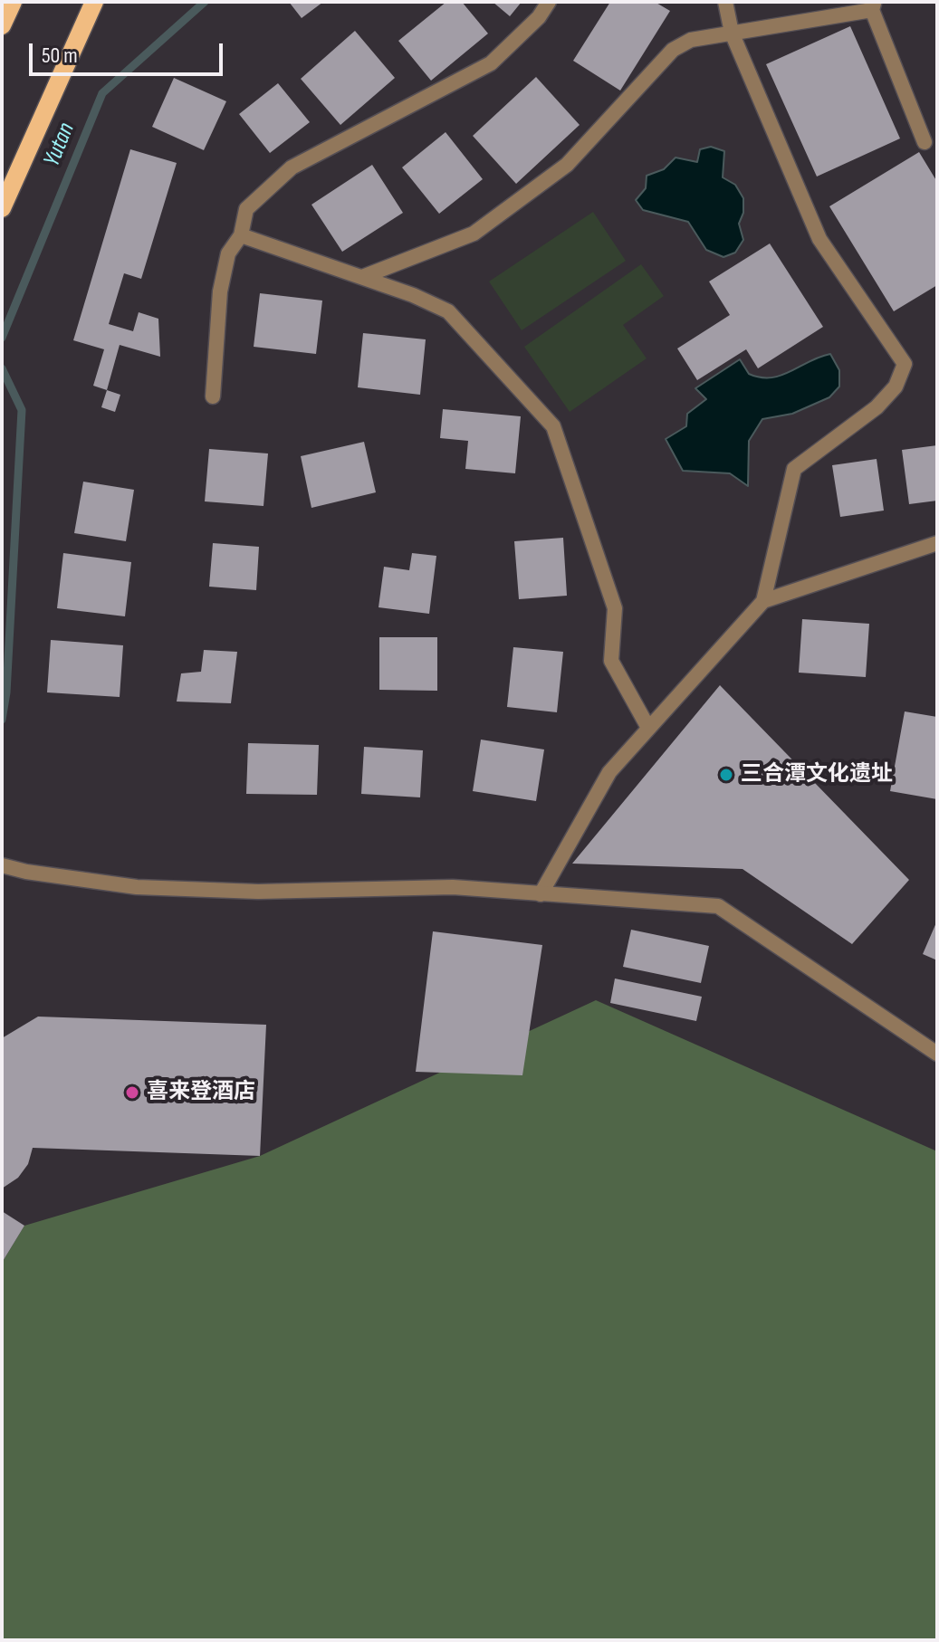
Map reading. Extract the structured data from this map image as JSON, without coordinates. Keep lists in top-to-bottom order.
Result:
{
  "water": ["Yutan"],
  "places": ["三合潭文化遗址", "喜来登酒店"],
  "scale_bar": "50 m"
}
